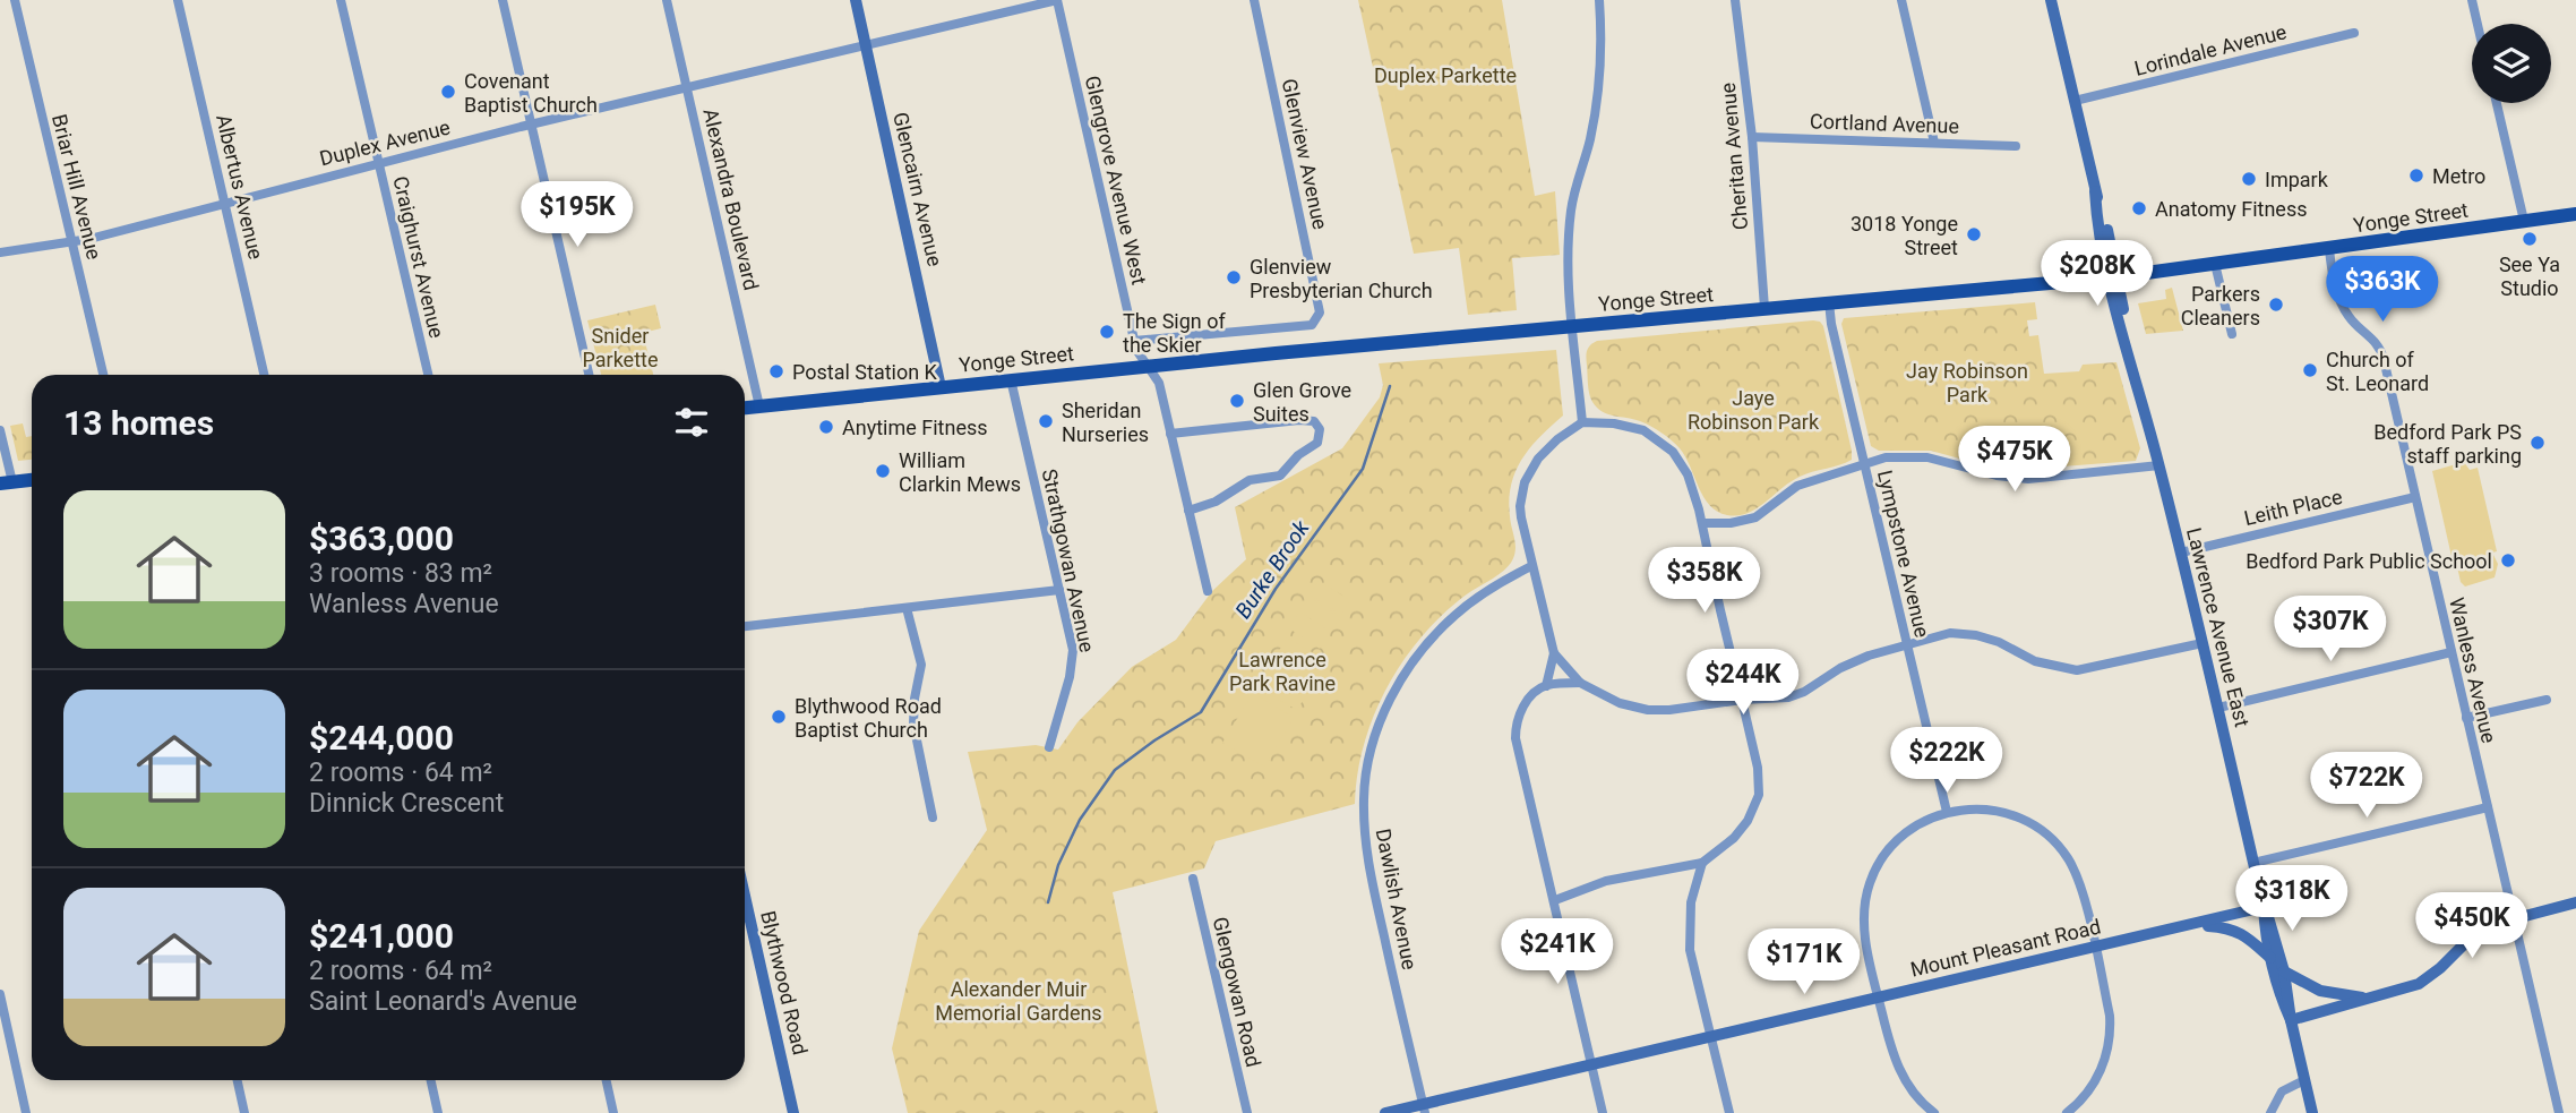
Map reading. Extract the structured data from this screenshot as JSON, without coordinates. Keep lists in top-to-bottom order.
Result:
{
  "streets": {
    "main road": [
      "Glencairn Avenue",
      "Yonge Street",
      "Lawrence Avenue East",
      "Mount Pleasant Road",
      "Blythwood Road"
    ],
    "street": [
      "Lorindale Avenue",
      "Cortland Avenue",
      "Duplex Avenue",
      "Glenview Avenue",
      "Cheritan Avenue",
      "Glengrove Avenue West",
      "Briar Hill Avenue",
      "Albertus Avenue",
      "Alexandra Boulevard",
      "Craighurst Avenue",
      "Leith Place",
      "Lympstone Avenue",
      "Strathgowan Avenue",
      "Wanless Avenue",
      "Dawlish Avenue",
      "Glengowan Road"
    ]
  },
  "crossings": [
    ["Lorindale Avenue", "Lawrence Avenue East"],
    ["Cortland Avenue", "Cheritan Avenue"],
    ["Duplex Avenue", "Glengrove Avenue West"],
    ["Duplex Avenue", "Briar Hill Avenue"],
    ["Duplex Avenue", "Albertus Avenue"],
    ["Duplex Avenue", "Glencairn Avenue"],
    ["Duplex Avenue", "Alexandra Boulevard"],
    ["Duplex Avenue", "Craighurst Avenue"],
    ["Glenview Avenue", "Glengrove Avenue West"],
    ["Cheritan Avenue", "Yonge Street"],
    ["Glengrove Avenue West", "Yonge Street"],
    ["Glencairn Avenue", "Yonge Street"],
    ["Alexandra Boulevard", "Yonge Street"],
    ["Yonge Street", "Lympstone Avenue"],
    ["Yonge Street", "Strathgowan Avenue"],
    ["Yonge Street", "Lawrence Avenue East"],
    ["Yonge Street", "Wanless Avenue"],
    ["Leith Place", "Lawrence Avenue East"],
    ["Leith Place", "Wanless Avenue"],
    ["Lawrence Avenue East", "Mount Pleasant Road"],
    ["Dawlish Avenue", "Mount Pleasant Road"]
  ],
  "water": ["Burke Brook"],
  "parks": [
    "Duplex Parkette",
    "Snider Parkette",
    "Jay Robinson Park",
    "Jaye Robinson Park",
    "Lawrence Park Ravine",
    "Alexander Muir Memorial Gardens"
  ],
  "places": [
    "Covenant Baptist Church",
    "Metro",
    "Impark",
    "Anatomy Fitness",
    "3018 Yonge Street",
    "See Ya Studio",
    "Glenview Presbyterian Church",
    "Parkers Cleaners",
    "The Sign of the Skier",
    "Church of St. Leonard",
    "Postal Station K",
    "Glen Grove Suites",
    "Sheridan Nurseries",
    "Anytime Fitness",
    "Bedford Park PS staff parking",
    "William Clarkin Mews",
    "Bedford Park Public School",
    "Blythwood Road Baptist Church"
  ],
  "page": {
    "price": [
      "$195K",
      "$208K",
      "$363K",
      "$475K",
      "$358K",
      "$307K",
      "$244K",
      "$222K",
      "$722K",
      "$318K",
      "$450K",
      "$241K",
      "$171K"
    ],
    "heading": "13 homes",
    "list": [
      {
        "name": "$363,000",
        "note": "3 rooms · 83 m² · Wanless Avenue"
      },
      {
        "name": "$244,000",
        "note": "2 rooms · 64 m² · Dinnick Crescent"
      },
      {
        "name": "$241,000",
        "note": "2 rooms · 64 m² · Saint Leonard's Avenue"
      }
    ]
  }
}
